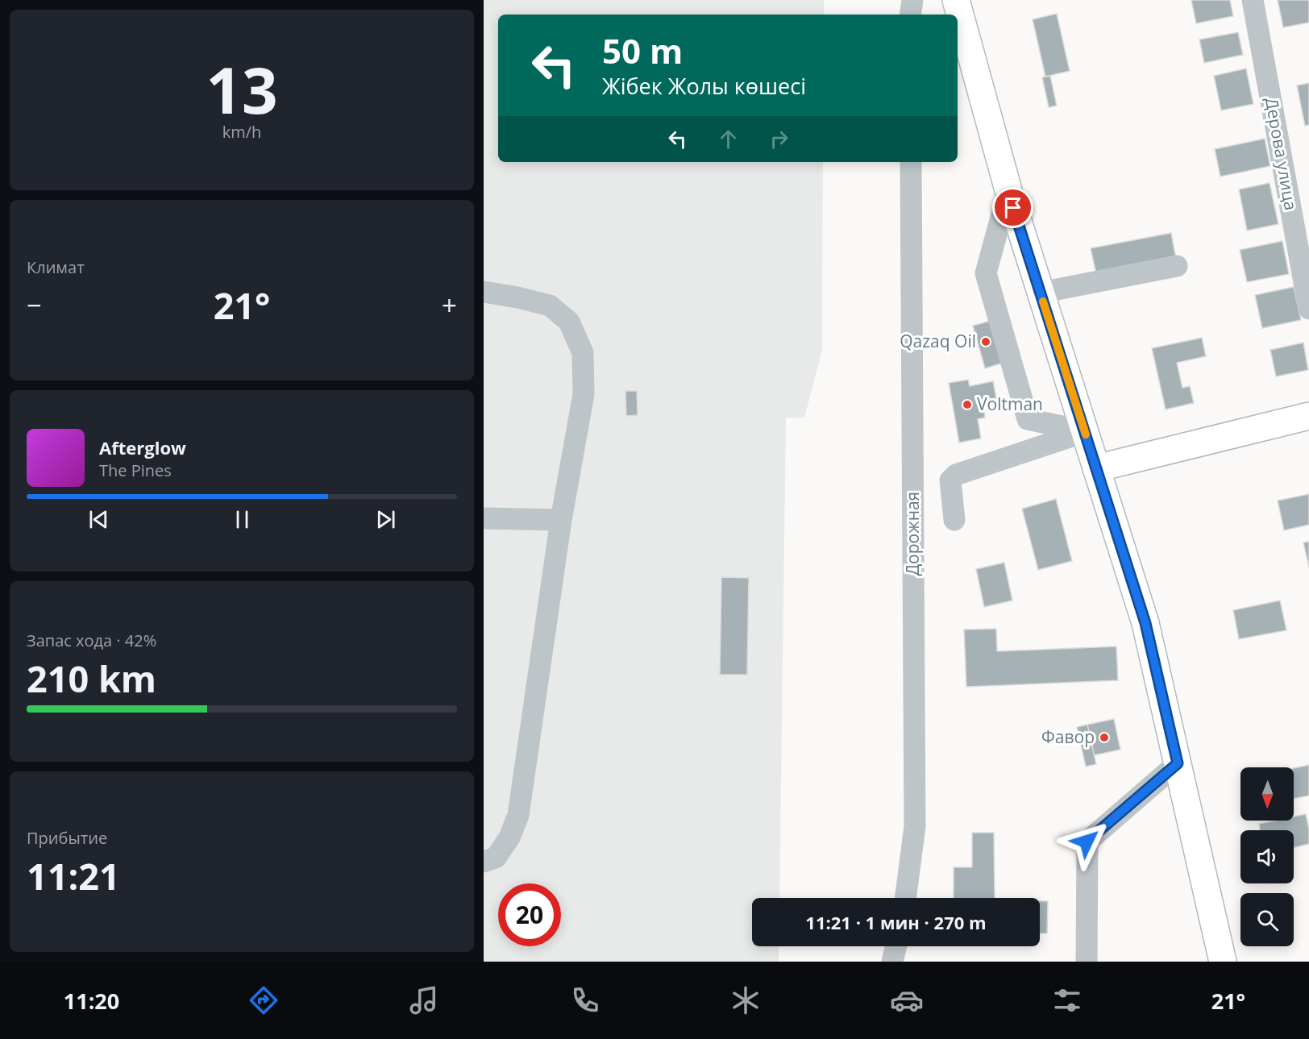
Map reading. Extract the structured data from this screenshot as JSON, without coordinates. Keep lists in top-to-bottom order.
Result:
{
  "streets": {
    "street": ["Дерова улица", "Дорожная"]
  },
  "places": ["Qazaq Oil", "Voltman", "Фавор"],
  "north": "bottom",
  "page": {
    "tile": [
      ["13", "km/h"],
      "Климат",
      ["Запас хода · 42%", "210 km"],
      ["Прибытие", "11:21"]
    ],
    "turn": ["50 m", "Жібек Жолы көшесі"],
    "heat": ["−", "21°", "+"],
    "song": ["Afterglow", "The Pines"],
    "limit": "20",
    "trip": "11:21 · 1 мин · 270 m",
    "tabs": ["11:20", "21°"]
  }
}
